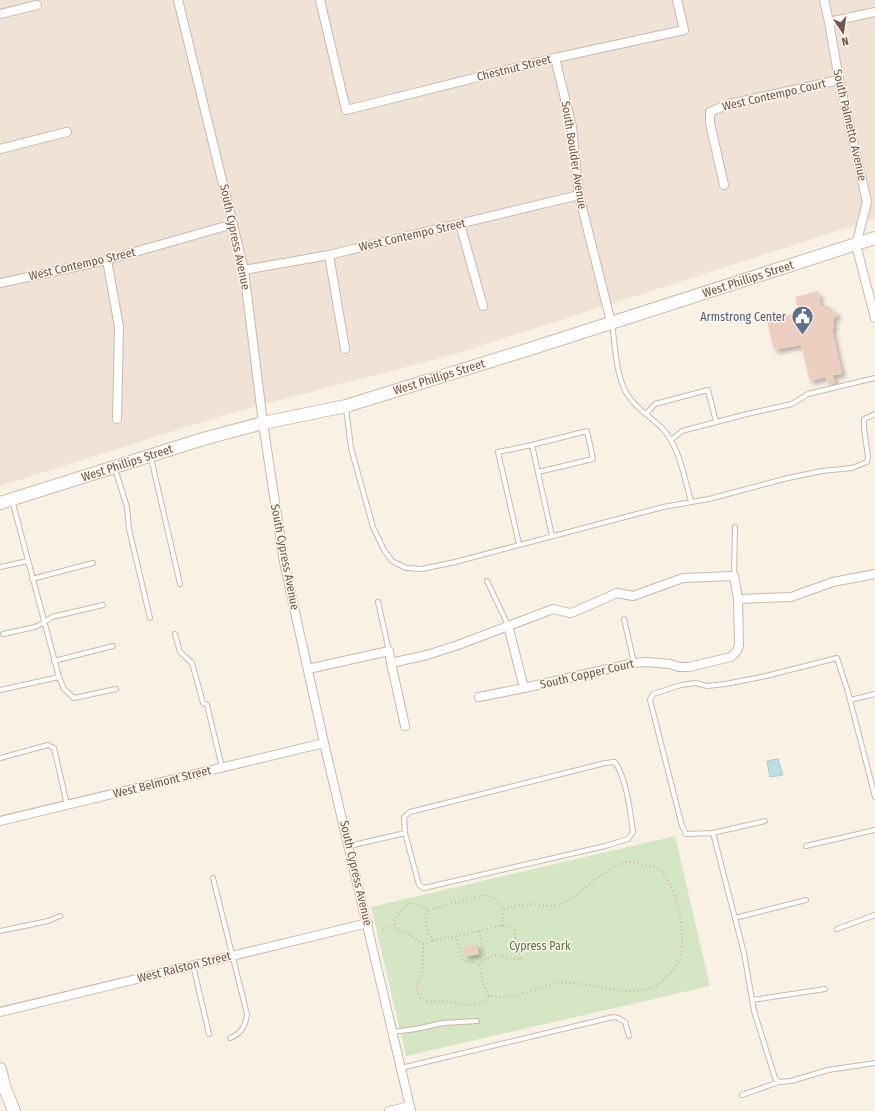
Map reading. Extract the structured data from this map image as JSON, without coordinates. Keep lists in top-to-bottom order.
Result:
{
  "streets": {
    "street": [
      "Chestnut Street",
      "West Contempo Court",
      "South Palmetto Avenue",
      "South Boulder Avenue",
      "West Contempo Street",
      "South Cypress Avenue",
      "West Phillips Street",
      "South Copper Court",
      "West Belmont Street",
      "West Ralston Street"
    ]
  },
  "crossings": [
    ["Chestnut Street", "South Boulder Avenue"],
    ["West Contempo Court", "South Palmetto Avenue"],
    ["South Palmetto Avenue", "West Phillips Street"],
    ["South Boulder Avenue", "West Contempo Street"],
    ["South Boulder Avenue", "West Phillips Street"],
    ["West Contempo Street", "South Cypress Avenue"],
    ["South Cypress Avenue", "West Phillips Street"],
    ["South Cypress Avenue", "West Belmont Street"],
    ["South Cypress Avenue", "West Ralston Street"]
  ],
  "parks": ["Cypress Park"],
  "places": {
    "public building": ["Armstrong Center"]
  },
  "north": "bottom"
}
